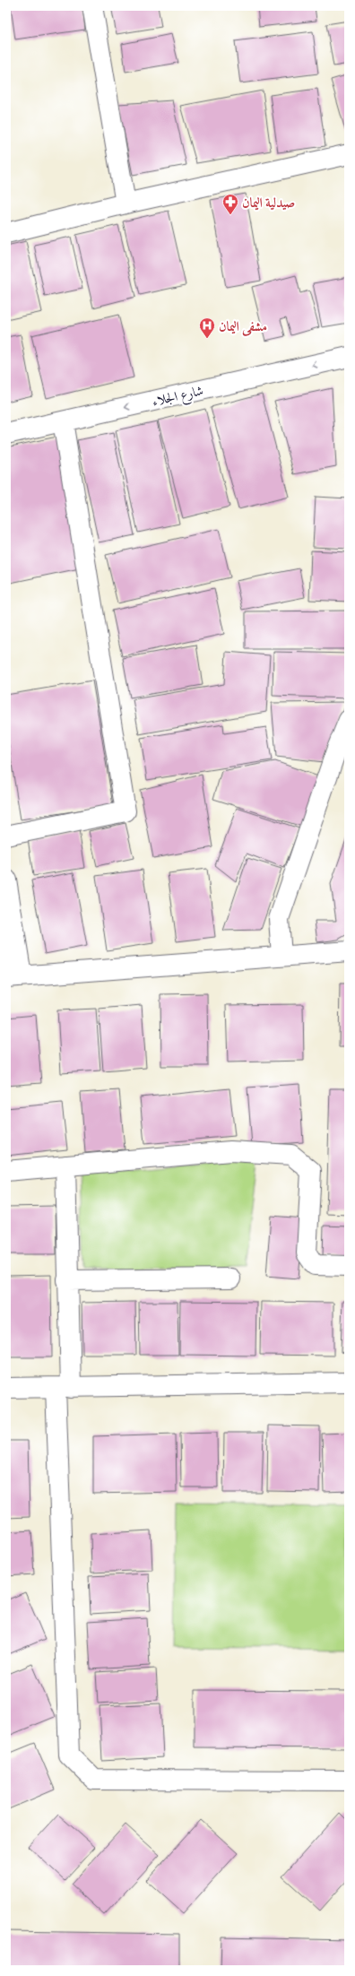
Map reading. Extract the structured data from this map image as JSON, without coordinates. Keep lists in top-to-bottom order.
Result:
{
  "streets": {
    "street": ["شارع الجلاء"]
  },
  "one_way": ["شارع الجلاء"],
  "places": {
    "pharmacy": ["صيدلية اليمان"],
    "hospital": ["مشفى اليمان"]
  }
}
